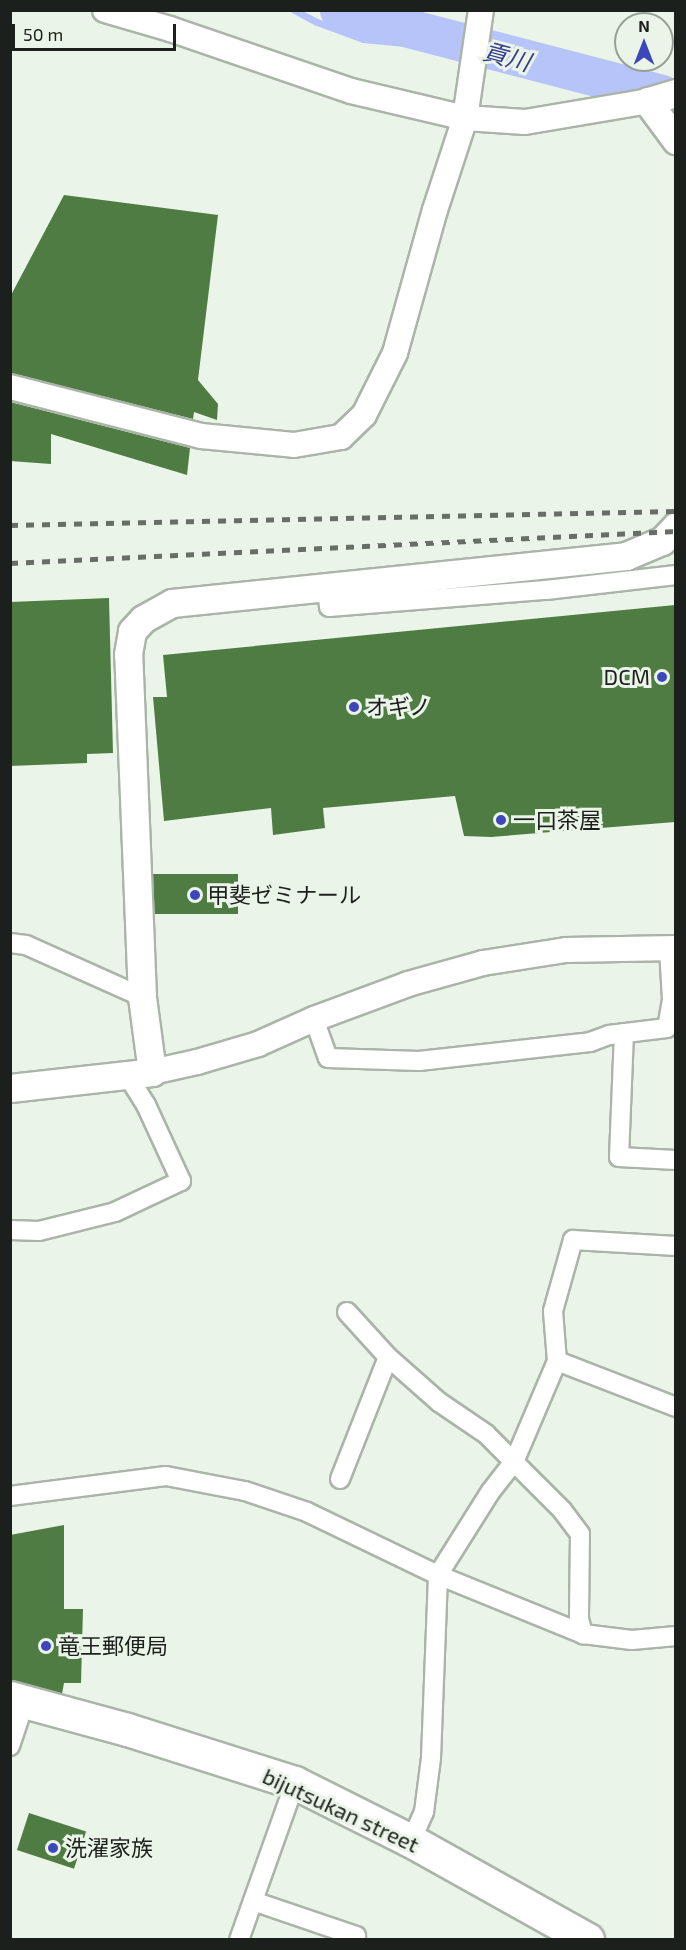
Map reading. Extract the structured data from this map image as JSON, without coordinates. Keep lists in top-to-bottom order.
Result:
{
  "streets": {
    "highway": ["bijutsukan street"]
  },
  "water": ["貢川"],
  "places": [
    "DCM",
    "オギノ",
    "一口茶屋",
    "甲斐ゼミナール",
    "竜王郵便局",
    "洗濯家族"
  ],
  "scale_bar": "50 m",
  "north": "top"
}
